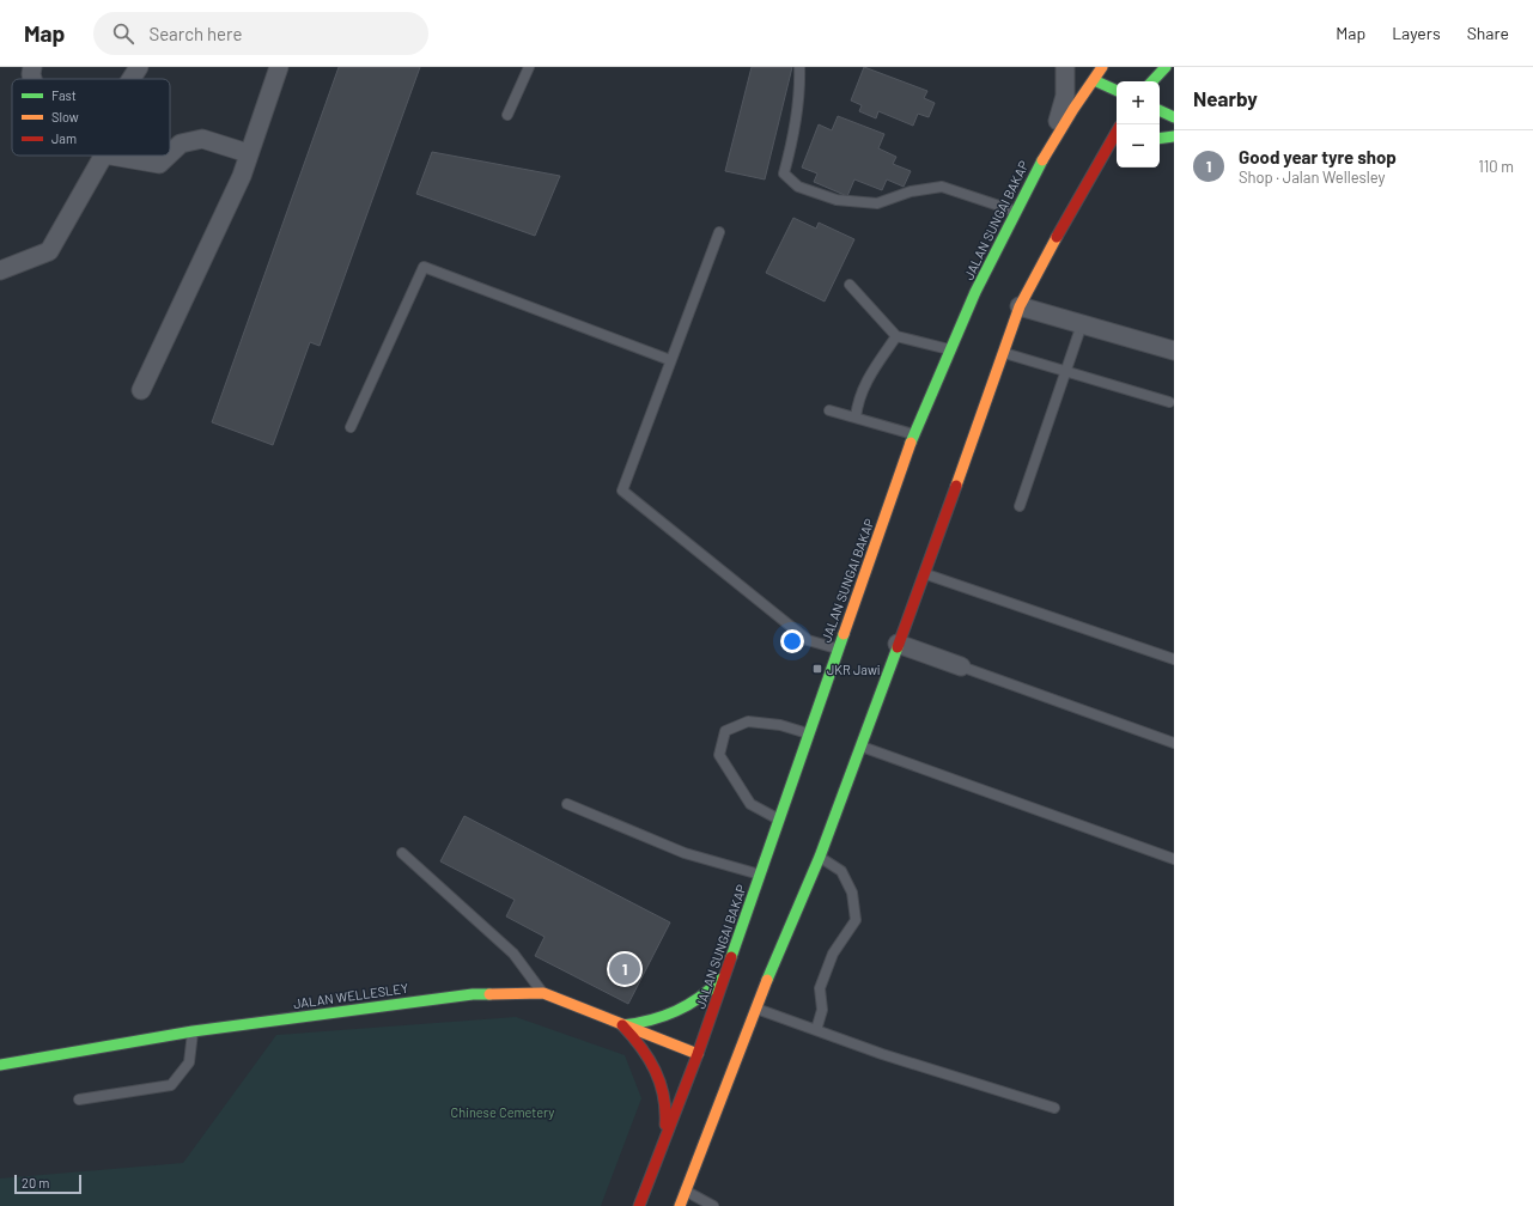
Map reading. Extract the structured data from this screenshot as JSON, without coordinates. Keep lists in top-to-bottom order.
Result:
{
  "streets": {
    "main road": ["JALAN SUNGAI BAKAP", "JALAN WELLESLEY"]
  },
  "crossings": [
    ["JALAN SUNGAI BAKAP", "JALAN WELLESLEY"]
  ],
  "parks": ["Chinese Cemetery"],
  "places": {
    "transit": ["JKR Jawi"]
  },
  "legend": ["Fast", "Slow", "Jam"],
  "scale_bar": "20 m",
  "page": {
    "header": "Map",
    "search": "Search here",
    "nav": ["Map", "Layers", "Share"],
    "heading": "Nearby",
    "map_buttons": ["+", "−"],
    "list": [
      {
        "mark": "1",
        "name": "Good year tyre shop",
        "note": "Shop · Jalan Wellesley",
        "value": "110 m"
      }
    ],
    "pins": "1",
    "scale": "20 m"
  }
}
